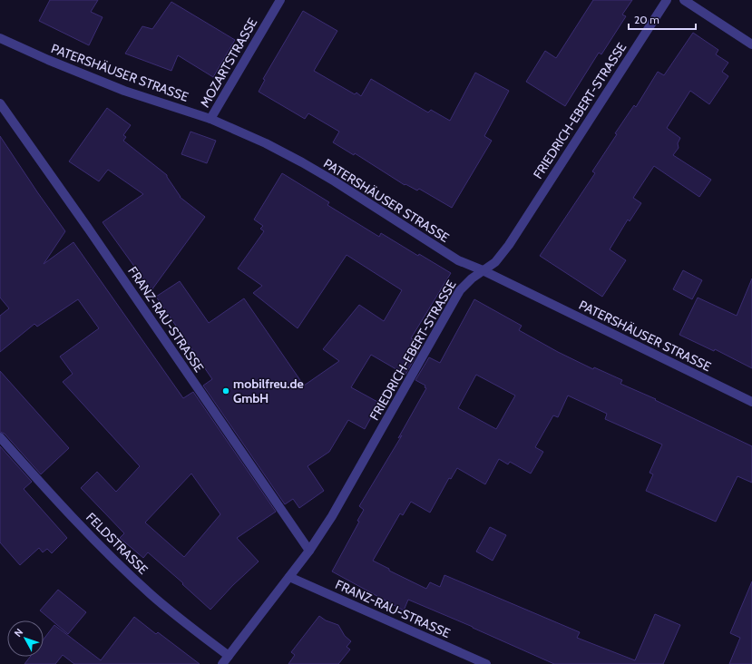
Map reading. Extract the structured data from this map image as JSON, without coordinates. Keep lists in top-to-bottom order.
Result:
{
  "streets": {
    "street": [
      "MOZARTSTRASSE",
      "PATERSHÄUSER STRASSE",
      "FRIEDRICH-EBERT-STRASSE",
      "FRANZ-RAU-STRASSE",
      "FELDSTRASSE"
    ]
  },
  "crossings": [
    ["MOZARTSTRASSE", "PATERSHÄUSER STRASSE"],
    ["PATERSHÄUSER STRASSE", "FRIEDRICH-EBERT-STRASSE"],
    ["FRIEDRICH-EBERT-STRASSE", "FRANZ-RAU-STRASSE"],
    ["FRIEDRICH-EBERT-STRASSE", "FELDSTRASSE"]
  ],
  "places": ["mobilfreu.de GmbH"],
  "scale_bar": "20 m",
  "north": "top left"
}
